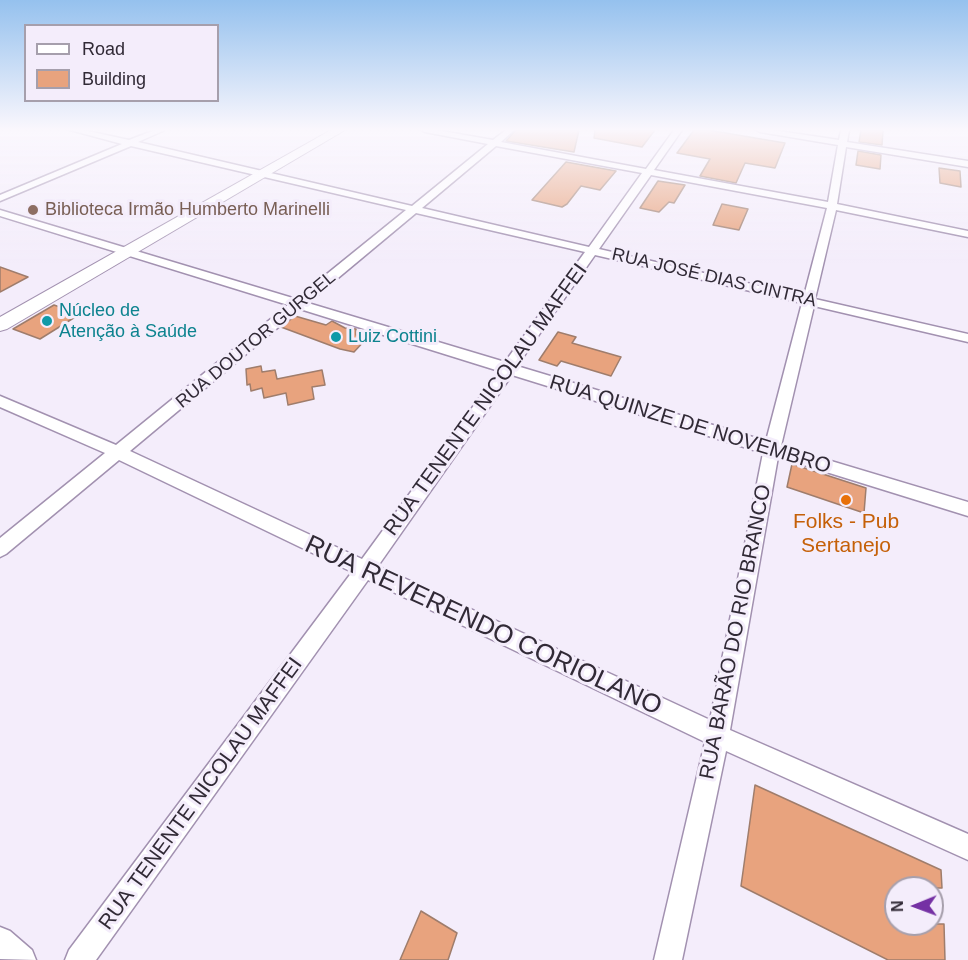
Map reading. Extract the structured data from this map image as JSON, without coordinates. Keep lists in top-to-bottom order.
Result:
{
  "streets": {
    "street": [
      "RUA JOSÉ DIAS CINTRA",
      "RUA DOUTOR GURGEL",
      "RUA TENENTE NICOLAU MAFFEI",
      "RUA QUINZE DE NOVEMBRO",
      "RUA REVERENDO CORIOLANO",
      "RUA BARÃO DO RIO BRANCO"
    ]
  },
  "crossings": [
    ["RUA JOSÉ DIAS CINTRA", "RUA DOUTOR GURGEL"],
    ["RUA JOSÉ DIAS CINTRA", "RUA TENENTE NICOLAU MAFFEI"],
    ["RUA JOSÉ DIAS CINTRA", "RUA BARÃO DO RIO BRANCO"],
    ["RUA DOUTOR GURGEL", "RUA QUINZE DE NOVEMBRO"],
    ["RUA DOUTOR GURGEL", "RUA REVERENDO CORIOLANO"],
    ["RUA TENENTE NICOLAU MAFFEI", "RUA QUINZE DE NOVEMBRO"],
    ["RUA TENENTE NICOLAU MAFFEI", "RUA REVERENDO CORIOLANO"],
    ["RUA QUINZE DE NOVEMBRO", "RUA BARÃO DO RIO BRANCO"],
    ["RUA REVERENDO CORIOLANO", "RUA BARÃO DO RIO BRANCO"]
  ],
  "places": [
    "Biblioteca Irmão Humberto Marinelli",
    "Núcleo de Atenção à Saúde",
    "Luiz Cottini",
    "Folks - Pub Sertanejo"
  ],
  "legend": ["Road", "Building"],
  "north": "left"
}
